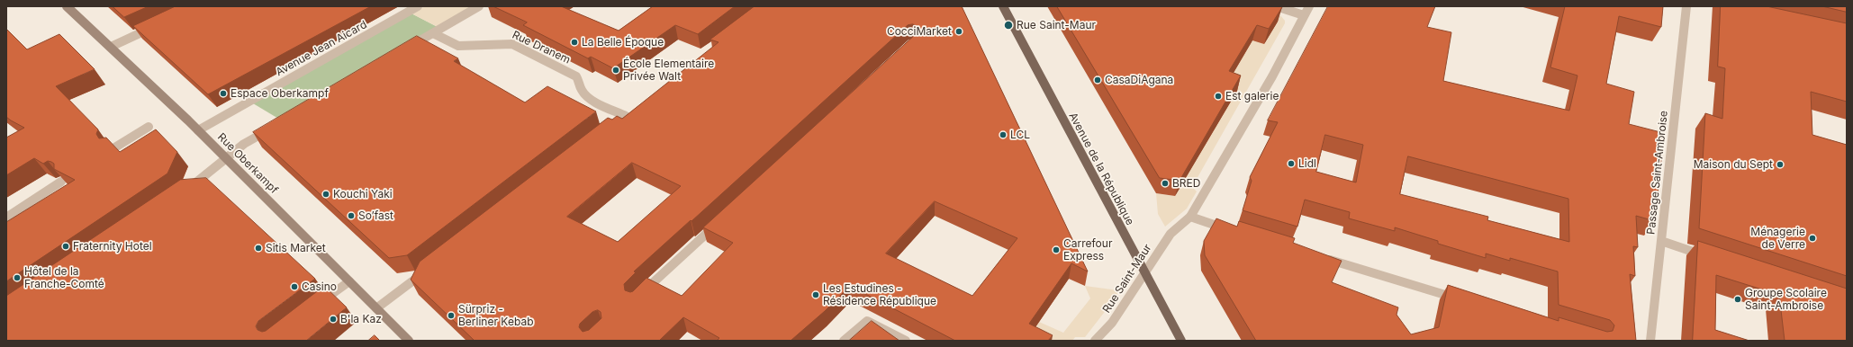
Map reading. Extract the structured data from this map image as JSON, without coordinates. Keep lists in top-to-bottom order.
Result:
{
  "streets": {
    "main road": ["Avenue de la République"],
    "street": [
      "Rue Dranem",
      "Avenue Jean Aicard",
      "Rue Oberkampf",
      "Passage Saint-Ambroise",
      "Rue Saint-Maur"
    ]
  },
  "crossings": [
    ["Avenue Jean Aicard", "Rue Oberkampf"],
    ["Avenue de la République", "Rue Saint-Maur"]
  ],
  "places": [
    "Rue Saint-Maur",
    "CocciMarket",
    "La Belle Époque",
    "École Elementaire Privée Walt",
    "CasaDiAgana",
    "Espace Oberkampf",
    "Est galerie",
    "LCL",
    "Lidl",
    "Maison du Sept",
    "BRED",
    "Kouchi Yaki",
    "So’fast",
    "Ménagerie de Verre",
    "Fraternity Hotel",
    "Sitis Market",
    "Carrefour Express",
    "Hôtel de la Franche-Comté",
    "Casino",
    "Les Estudines - Résidence République",
    "Groupe Scolaire Saint-Ambroise",
    "Sürpriz - Berliner Kebab",
    "B'la Kaz"
  ]
}
